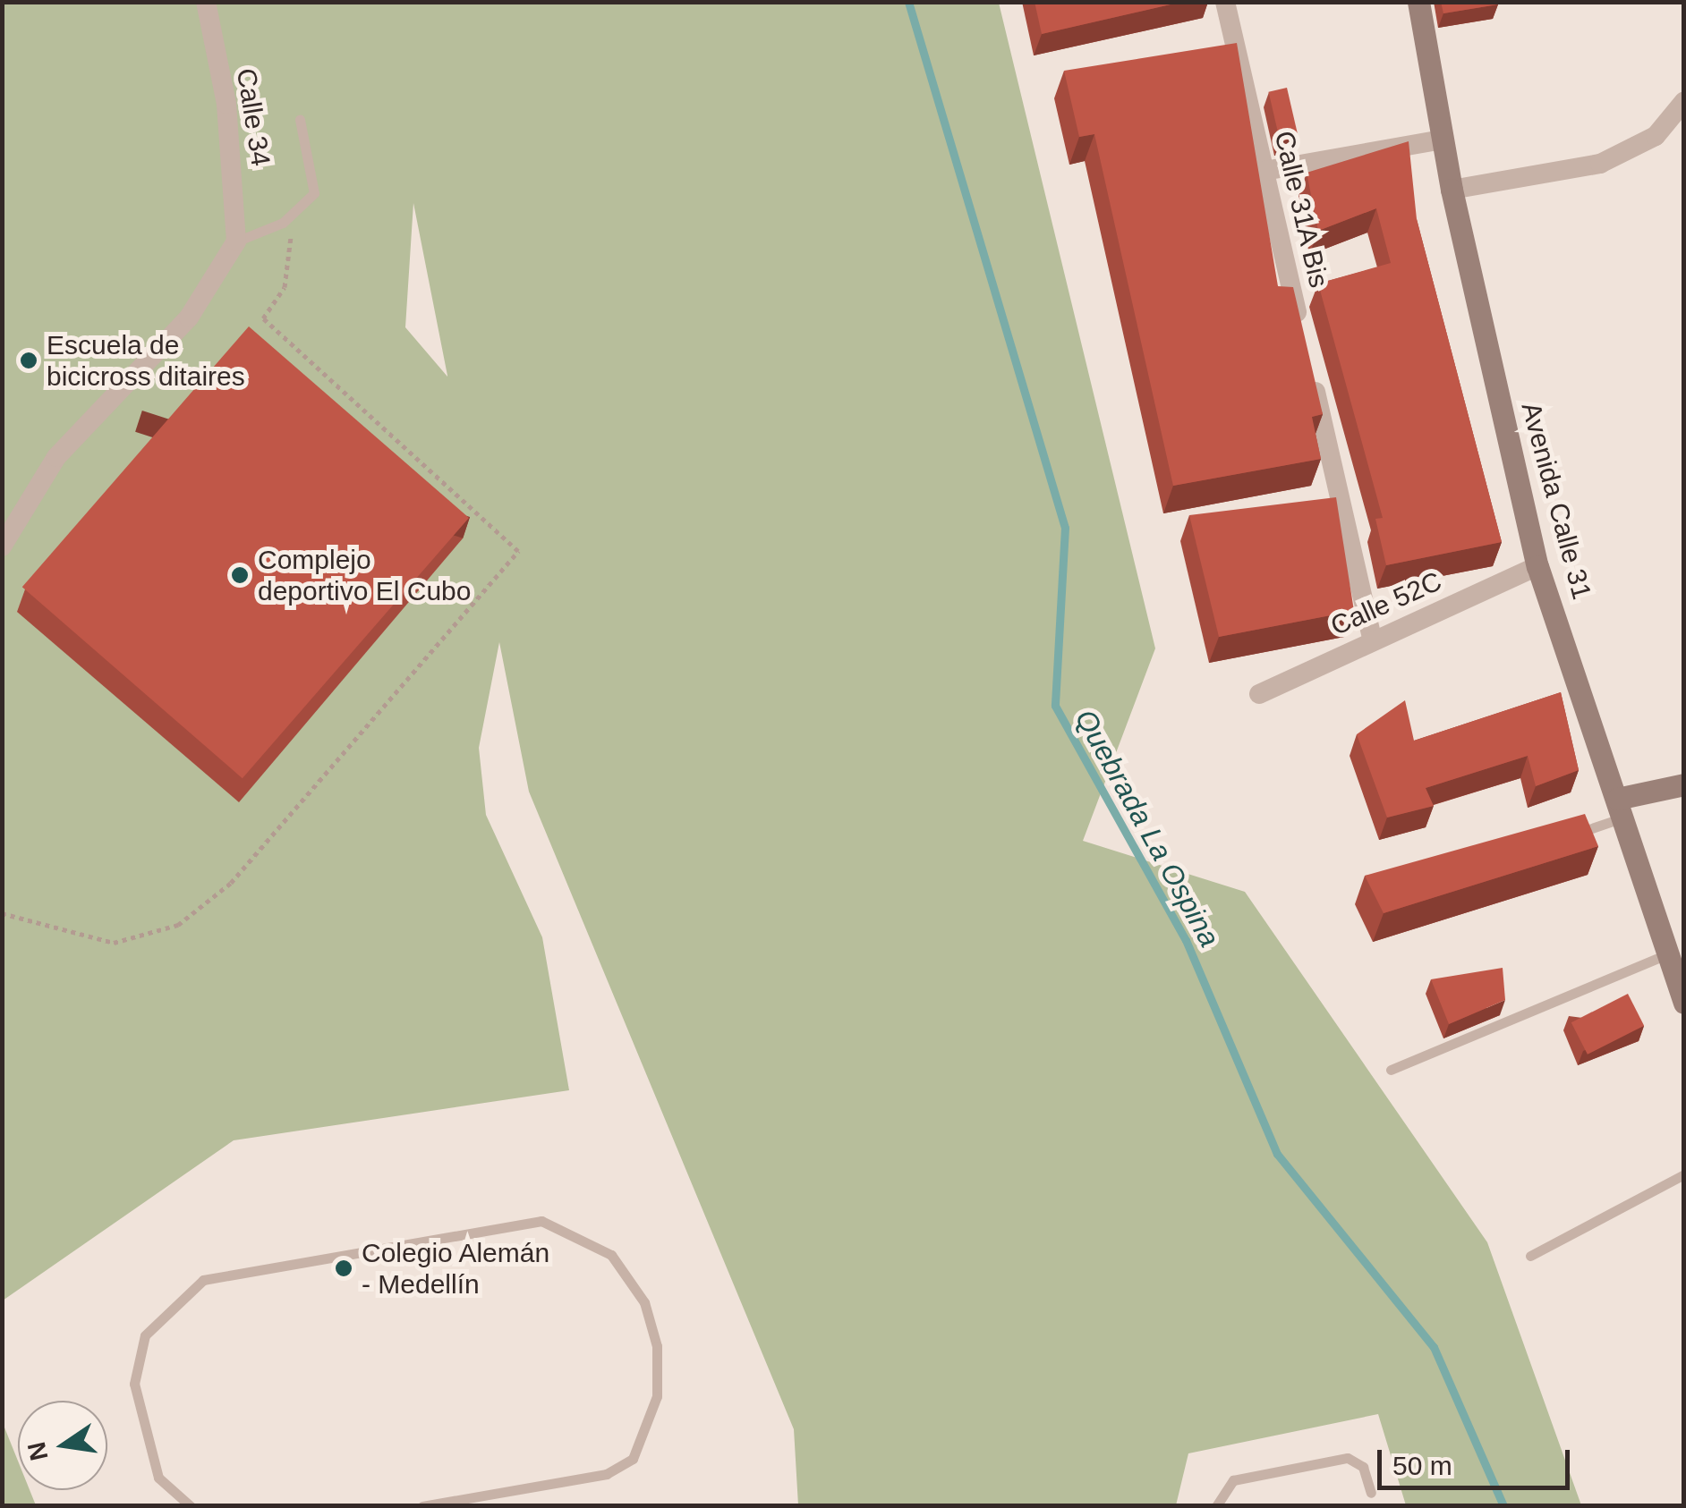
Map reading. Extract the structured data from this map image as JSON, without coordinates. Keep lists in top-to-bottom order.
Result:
{
  "streets": {
    "street": [
      "Calle 34",
      "Calle 31A Bis",
      "Avenida Calle 31",
      "Calle 52C"
    ]
  },
  "crossings": [
    ["Calle 31A Bis", "Calle 52C"],
    ["Avenida Calle 31", "Calle 52C"]
  ],
  "water": ["Quebrada La Ospina"],
  "places": ["Escuela de bicicross ditaires", "Complejo deportivo El Cubo", "Colegio Alemán - Medellín"],
  "scale_bar": "50 m",
  "north": "left"
}
